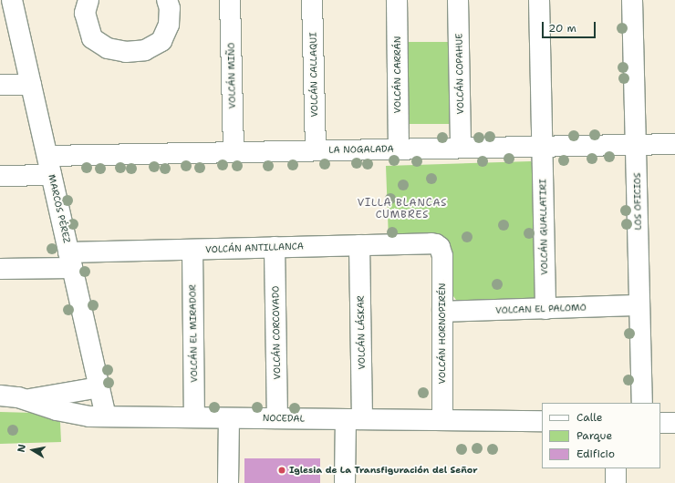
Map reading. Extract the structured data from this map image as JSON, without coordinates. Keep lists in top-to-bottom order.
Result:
{
  "streets": {
    "street": [
      "VOLCÁN COPAHUE",
      "VOLCÁN CALLAQUI",
      "VOLCÁN CARRÁN",
      "VOLCÁN MIÑO",
      "LA NOGALADA",
      "LOS OFICIOS",
      "MARCOS PÉREZ",
      "VOLCÁN GUALLATIRI",
      "VOLCÁN ANTILLANCA",
      "VOLCAN EL PALOMO",
      "VOLCÁN CORCOVADO",
      "VOLCÁN LÁSKAR",
      "VOLCÁN EL MIRADOR",
      "VOLCÁN HORNOPIRÉN",
      "NOCEDAL"
    ]
  },
  "crossings": [
    ["VOLCÁN COPAHUE", "LA NOGALADA"],
    ["VOLCÁN CALLAQUI", "LA NOGALADA"],
    ["VOLCÁN CARRÁN", "LA NOGALADA"],
    ["VOLCÁN MIÑO", "LA NOGALADA"],
    ["LA NOGALADA", "LOS OFICIOS"],
    ["LA NOGALADA", "MARCOS PÉREZ"],
    ["LA NOGALADA", "VOLCÁN GUALLATIRI"],
    ["LOS OFICIOS", "VOLCAN EL PALOMO"],
    ["MARCOS PÉREZ", "VOLCÁN ANTILLANCA"],
    ["MARCOS PÉREZ", "NOCEDAL"],
    ["VOLCÁN GUALLATIRI", "VOLCAN EL PALOMO"],
    ["VOLCÁN ANTILLANCA", "VOLCÁN CORCOVADO"],
    ["VOLCÁN ANTILLANCA", "VOLCÁN LÁSKAR"],
    ["VOLCÁN ANTILLANCA", "VOLCÁN EL MIRADOR"],
    ["VOLCÁN ANTILLANCA", "VOLCÁN HORNOPIRÉN"],
    ["VOLCAN EL PALOMO", "VOLCÁN HORNOPIRÉN"],
    ["VOLCÁN CORCOVADO", "NOCEDAL"],
    ["VOLCÁN LÁSKAR", "NOCEDAL"],
    ["VOLCÁN EL MIRADOR", "NOCEDAL"],
    ["VOLCÁN HORNOPIRÉN", "NOCEDAL"]
  ],
  "districts": ["VILLA BLANCAS CUMBRES"],
  "places": ["Iglesia de La Transfiguración del Señor"],
  "legend": ["Calle", "Parque", "Edificio"],
  "scale_bar": "20 m",
  "north": "left"
}
